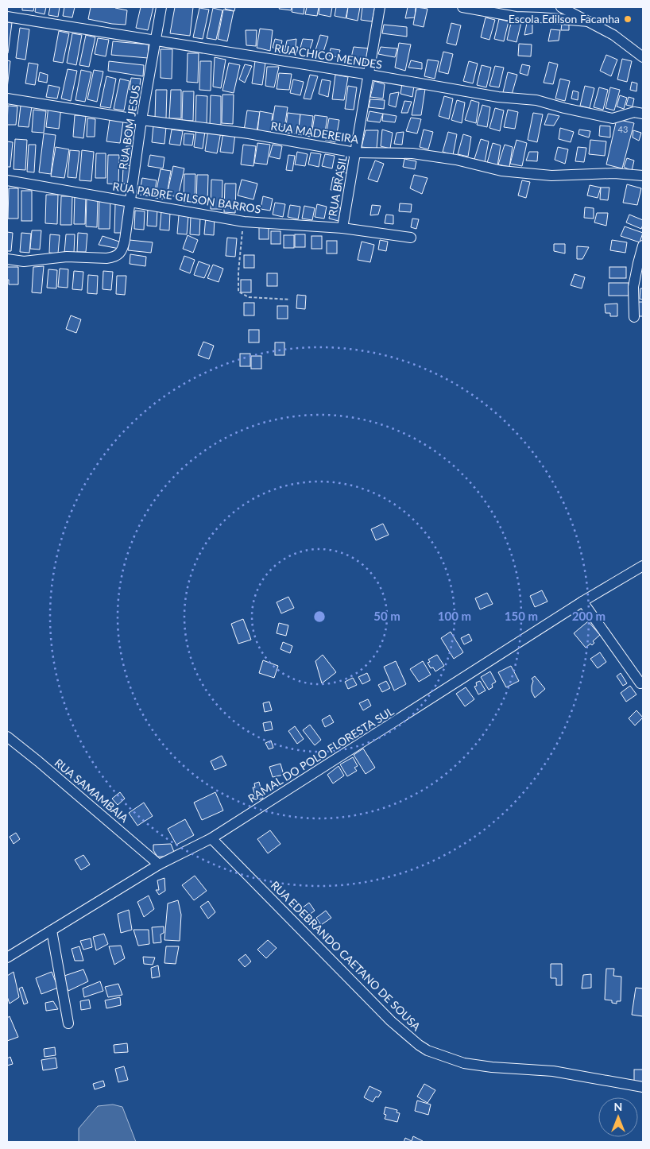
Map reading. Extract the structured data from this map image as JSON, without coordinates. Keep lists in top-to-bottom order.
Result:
{
  "streets": {
    "street": [
      "RUA CHICO MENDES",
      "RUA BOM JESUS",
      "RUA MADEREIRA",
      "RUA BRASIL",
      "RUA PADRE GILSON BARROS",
      "RAMAL DO POLO FLORESTA SUL",
      "RUA SAMAMBAIA",
      "RUA EDEBRANDO CAETANO DE SOUSA"
    ]
  },
  "crossings": [
    ["RUA CHICO MENDES", "RUA BOM JESUS"],
    ["RUA CHICO MENDES", "RUA BRASIL"],
    ["RUA BOM JESUS", "RUA MADEREIRA"],
    ["RUA BOM JESUS", "RUA PADRE GILSON BARROS"],
    ["RUA MADEREIRA", "RUA BRASIL"],
    ["RUA BRASIL", "RUA PADRE GILSON BARROS"],
    ["RAMAL DO POLO FLORESTA SUL", "RUA SAMAMBAIA"],
    ["RAMAL DO POLO FLORESTA SUL", "RUA EDEBRANDO CAETANO DE SOUSA"]
  ],
  "places": ["Escola Edilson Facanha"],
  "house_numbers": ["43"],
  "north": "top",
  "rings": [
    "50 m",
    "100 m",
    "150 m",
    "200 m"
  ]
}
